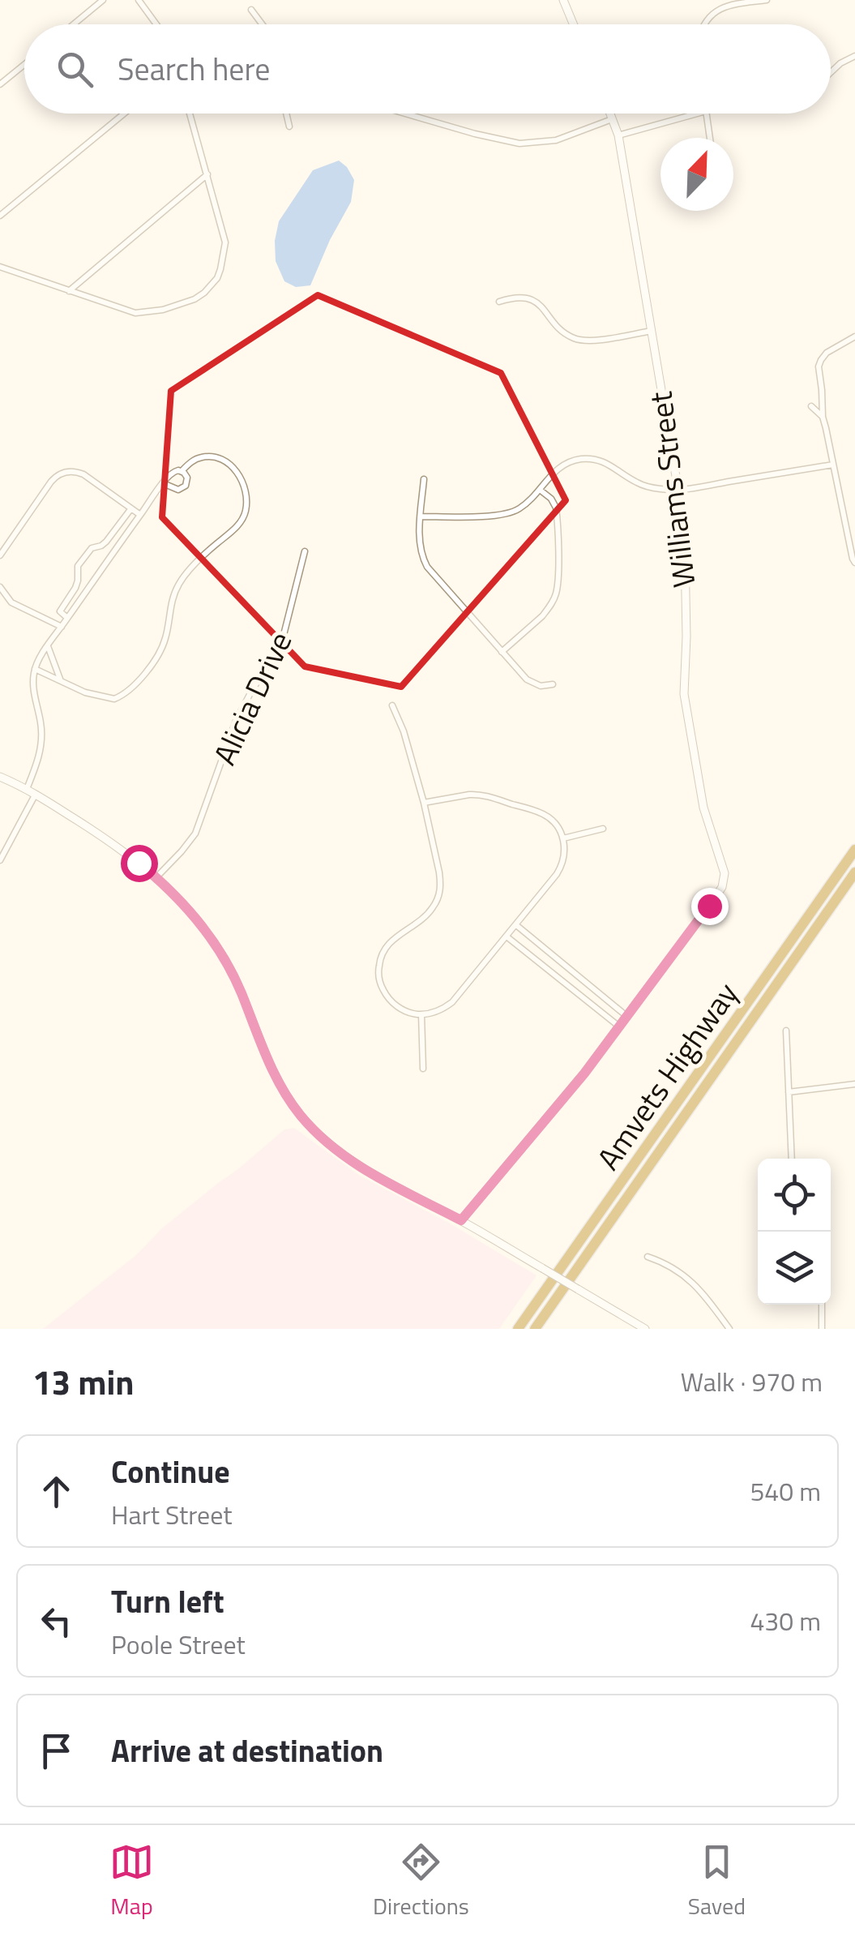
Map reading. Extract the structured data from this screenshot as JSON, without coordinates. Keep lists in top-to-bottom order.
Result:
{
  "streets": {
    "highway": ["Amvets Highway"],
    "street": ["Williams Street", "Alicia Drive"]
  },
  "north": "top right",
  "page": {
    "search": "Search here",
    "heading": ["13 min", "Walk · 970 m"],
    "list": [
      ["Continue", "Hart Street", "540 m"],
      ["Turn left", "Poole Street", "430 m"],
      "Arrive at destination"
    ],
    "nav": ["Map", "Directions", "Saved"]
  }
}
